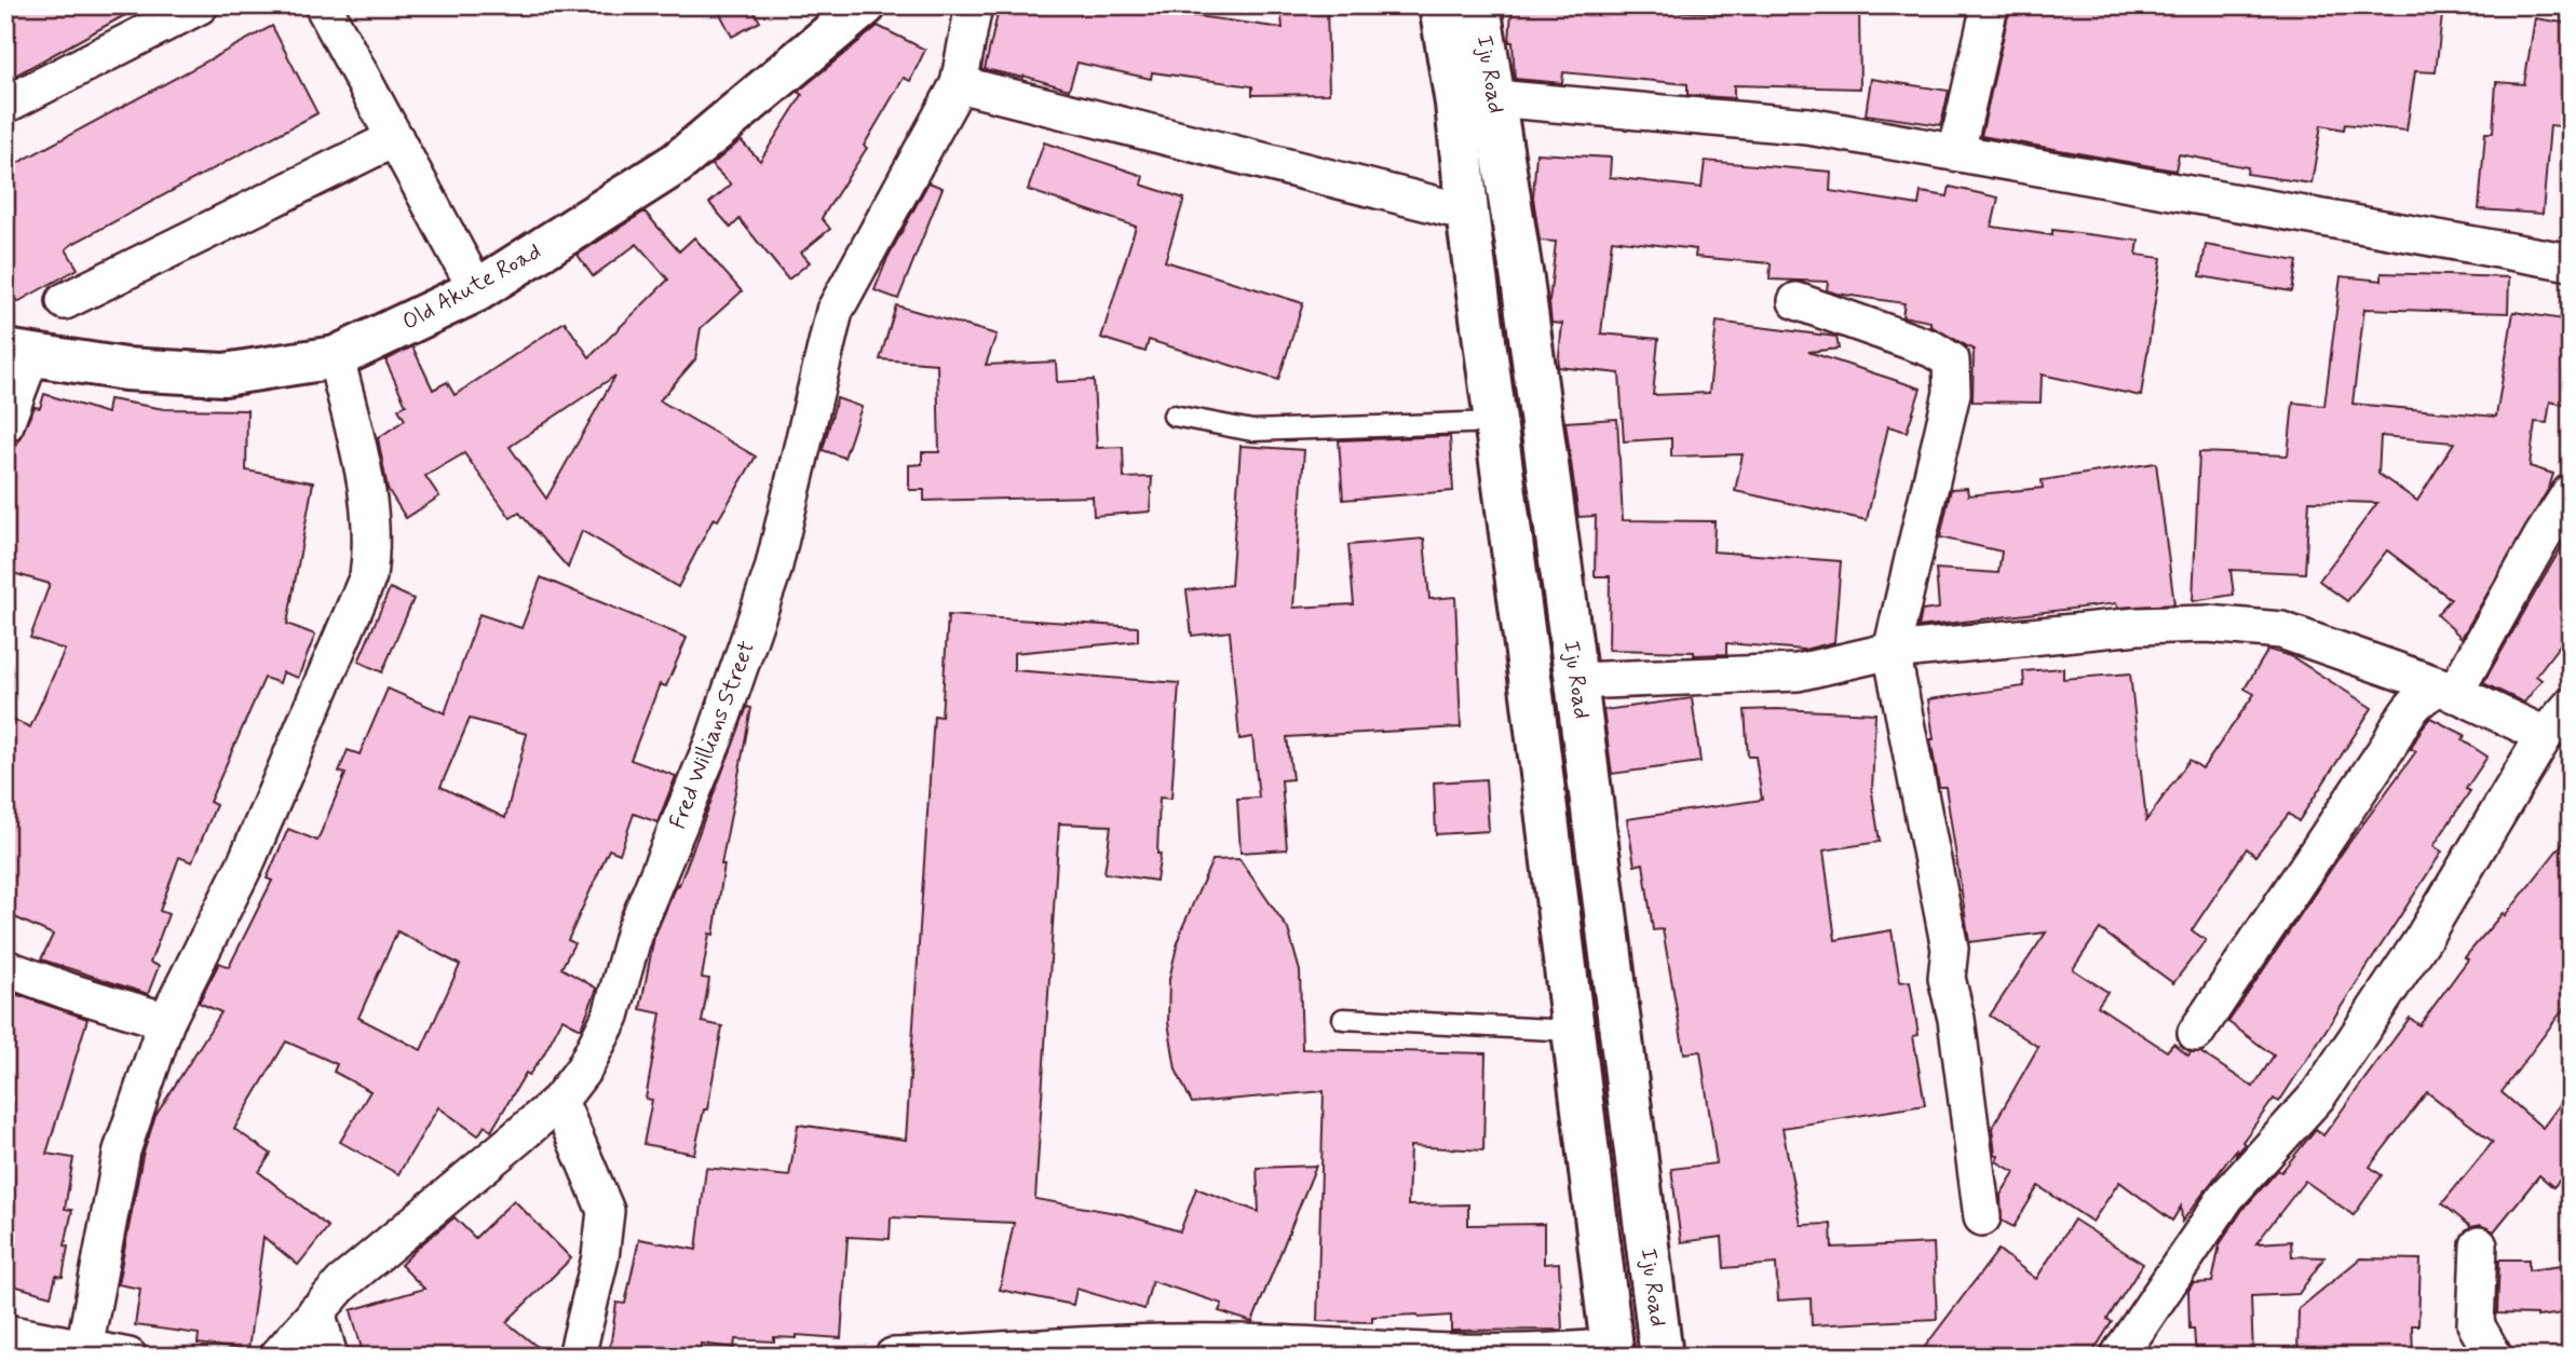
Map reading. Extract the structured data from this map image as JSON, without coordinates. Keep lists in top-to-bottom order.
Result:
{
  "streets": {
    "main road": ["Iju Road", "Old Akute Road"],
    "street": ["Fred Willians Street"]
  }
}
